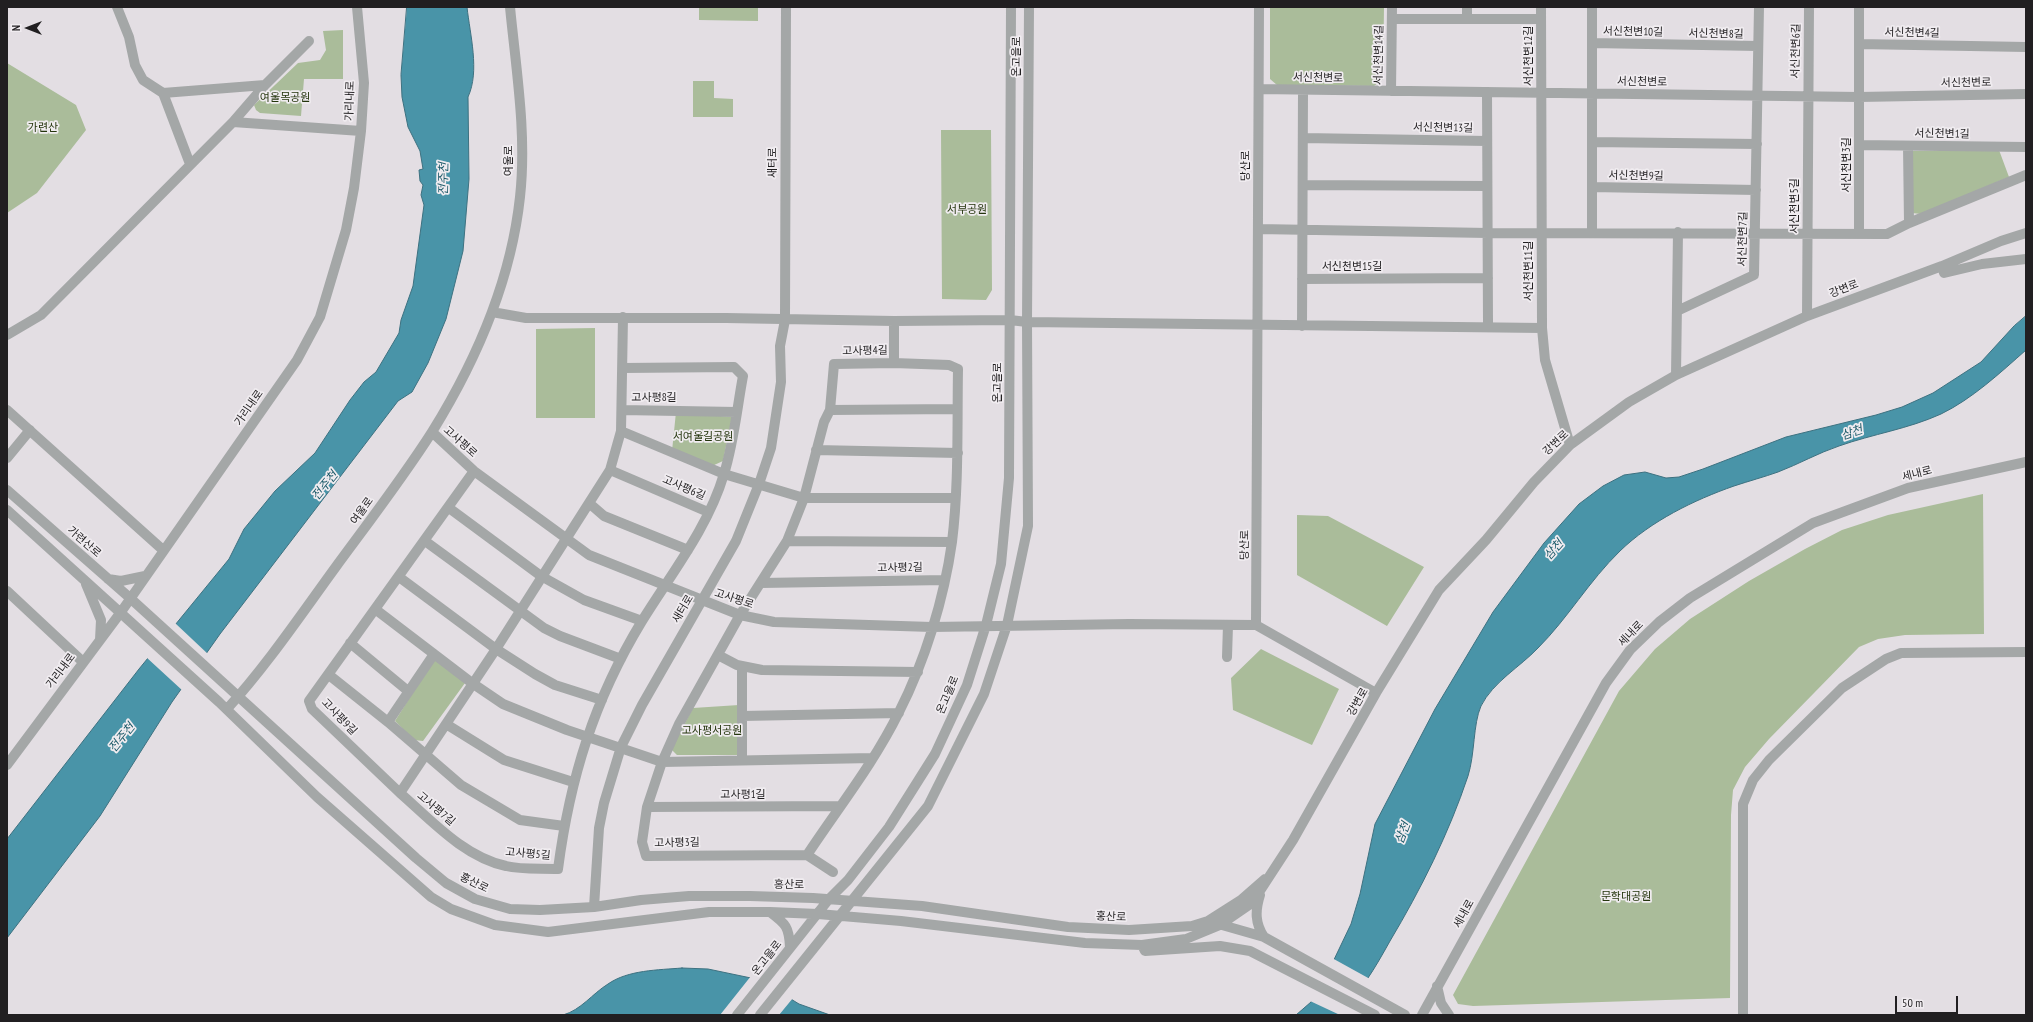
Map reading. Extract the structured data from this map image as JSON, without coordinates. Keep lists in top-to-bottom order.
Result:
{
  "streets": {
    "street": [
      "서신천변10길",
      "서신천변4길",
      "서신천변8길",
      "서신천변6길",
      "서신천변14길",
      "서신천변12길",
      "온고을로",
      "서신천변로",
      "가리내로",
      "서신천변13길",
      "서신천변1길",
      "여울로",
      "새터로",
      "서신천변3길",
      "당산로",
      "서신천변9길",
      "서신천변5길",
      "서신천변7길",
      "서신천변15길",
      "서신천변11길",
      "강변로",
      "고사평4길",
      "고사평8길",
      "고사평로",
      "세내로",
      "고사평6길",
      "가련산로",
      "고사평2길",
      "고사평9길",
      "고사평1길",
      "고사평7길",
      "고사평3길",
      "고사평5길",
      "홍산로"
    ]
  },
  "crossings": [
    ["서신천변10길", "서신천변8길"],
    ["서신천변10길", "서신천변로"],
    ["서신천변10길", "서신천변9길"],
    ["서신천변8길", "서신천변로"],
    ["서신천변8길", "서신천변7길"],
    ["서신천변6길", "서신천변로"],
    ["서신천변6길", "서신천변5길"],
    ["서신천변14길", "서신천변12길"],
    ["서신천변14길", "서신천변로"],
    ["서신천변12길", "서신천변로"],
    ["서신천변12길", "서신천변11길"],
    ["온고을로", "고사평로"],
    ["온고을로", "홍산로"],
    ["서신천변로", "서신천변13길"],
    ["서신천변로", "서신천변3길"],
    ["서신천변로", "당산로"],
    ["서신천변로", "서신천변9길"],
    ["서신천변로", "서신천변5길"],
    ["서신천변로", "서신천변7길"],
    ["서신천변로", "서신천변11길"],
    ["가리내로", "가련산로"],
    ["서신천변13길", "서신천변15길"],
    ["서신천변1길", "서신천변3길"],
    ["여울로", "고사평로"],
    ["여울로", "홍산로"],
    ["새터로", "고사평로"],
    ["새터로", "홍산로"],
    ["서신천변9길", "서신천변7길"],
    ["서신천변5길", "강변로"],
    ["서신천변11길", "강변로"],
    ["강변로", "홍산로"],
    ["고사평4길", "고사평로"],
    ["고사평4길", "고사평2길"],
    ["고사평4길", "고사평3길"],
    ["고사평8길", "고사평로"],
    ["고사평8길", "고사평6길"],
    ["고사평8길", "고사평7길"],
    ["고사평로", "고사평6길"],
    ["고사평로", "고사평9길"],
    ["고사평로", "고사평7길"],
    ["고사평로", "고사평3길"],
    ["고사평로", "고사평5길"],
    ["고사평6길", "고사평5길"],
    ["가련산로", "홍산로"],
    ["고사평9길", "고사평7길"],
    ["고사평1길", "고사평3길"],
    ["고사평7길", "고사평5길"]
  ],
  "water": ["전주천", "삼천"],
  "parks": [
    "여울목공원",
    "가련산",
    "서부공원",
    "서여울길공원",
    "고사평서공원",
    "문학대공원"
  ],
  "scale_bar": "50 m",
  "north": "left"
}
